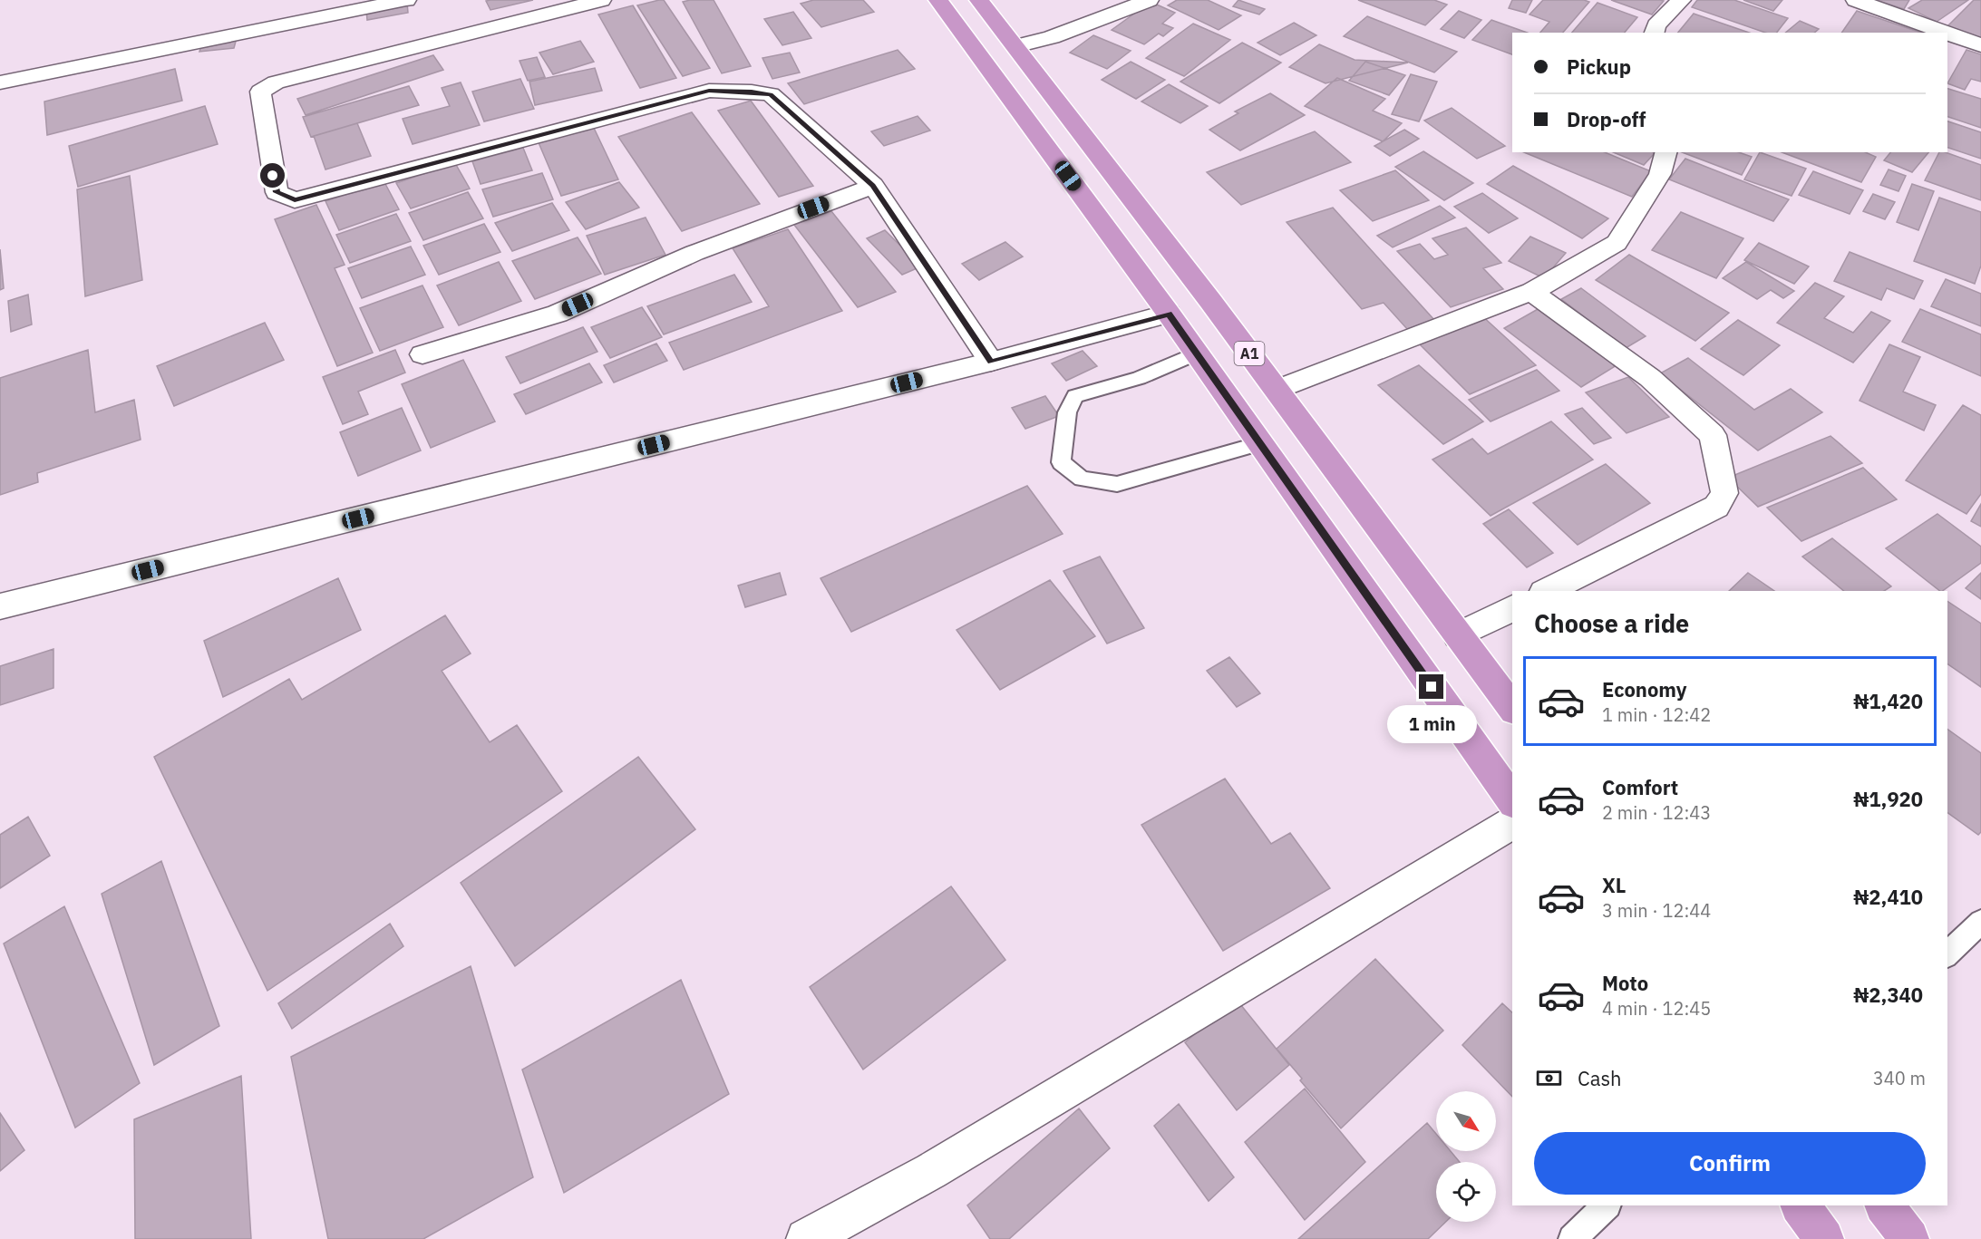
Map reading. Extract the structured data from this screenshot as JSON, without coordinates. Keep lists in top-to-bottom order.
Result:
{
  "streets": {
    "highway": ["A1"]
  },
  "north": "bottom right",
  "page": {
    "banner": ["Pickup", "Drop-off"],
    "heading": "Choose a ride",
    "list": [
      {
        "name": "Economy",
        "note": "1 min · 12:42",
        "value": "₦1,420"
      },
      {
        "name": "Comfort",
        "note": "2 min · 12:43",
        "value": "₦1,920"
      },
      {
        "name": "XL",
        "note": "3 min · 12:44",
        "value": "₦2,410"
      },
      {
        "name": "Moto",
        "note": "4 min · 12:45",
        "value": "₦2,340"
      }
    ],
    "bubble": "1 min",
    "pay": ["Cash", "340 m"],
    "buttons": "Confirm"
  }
}
